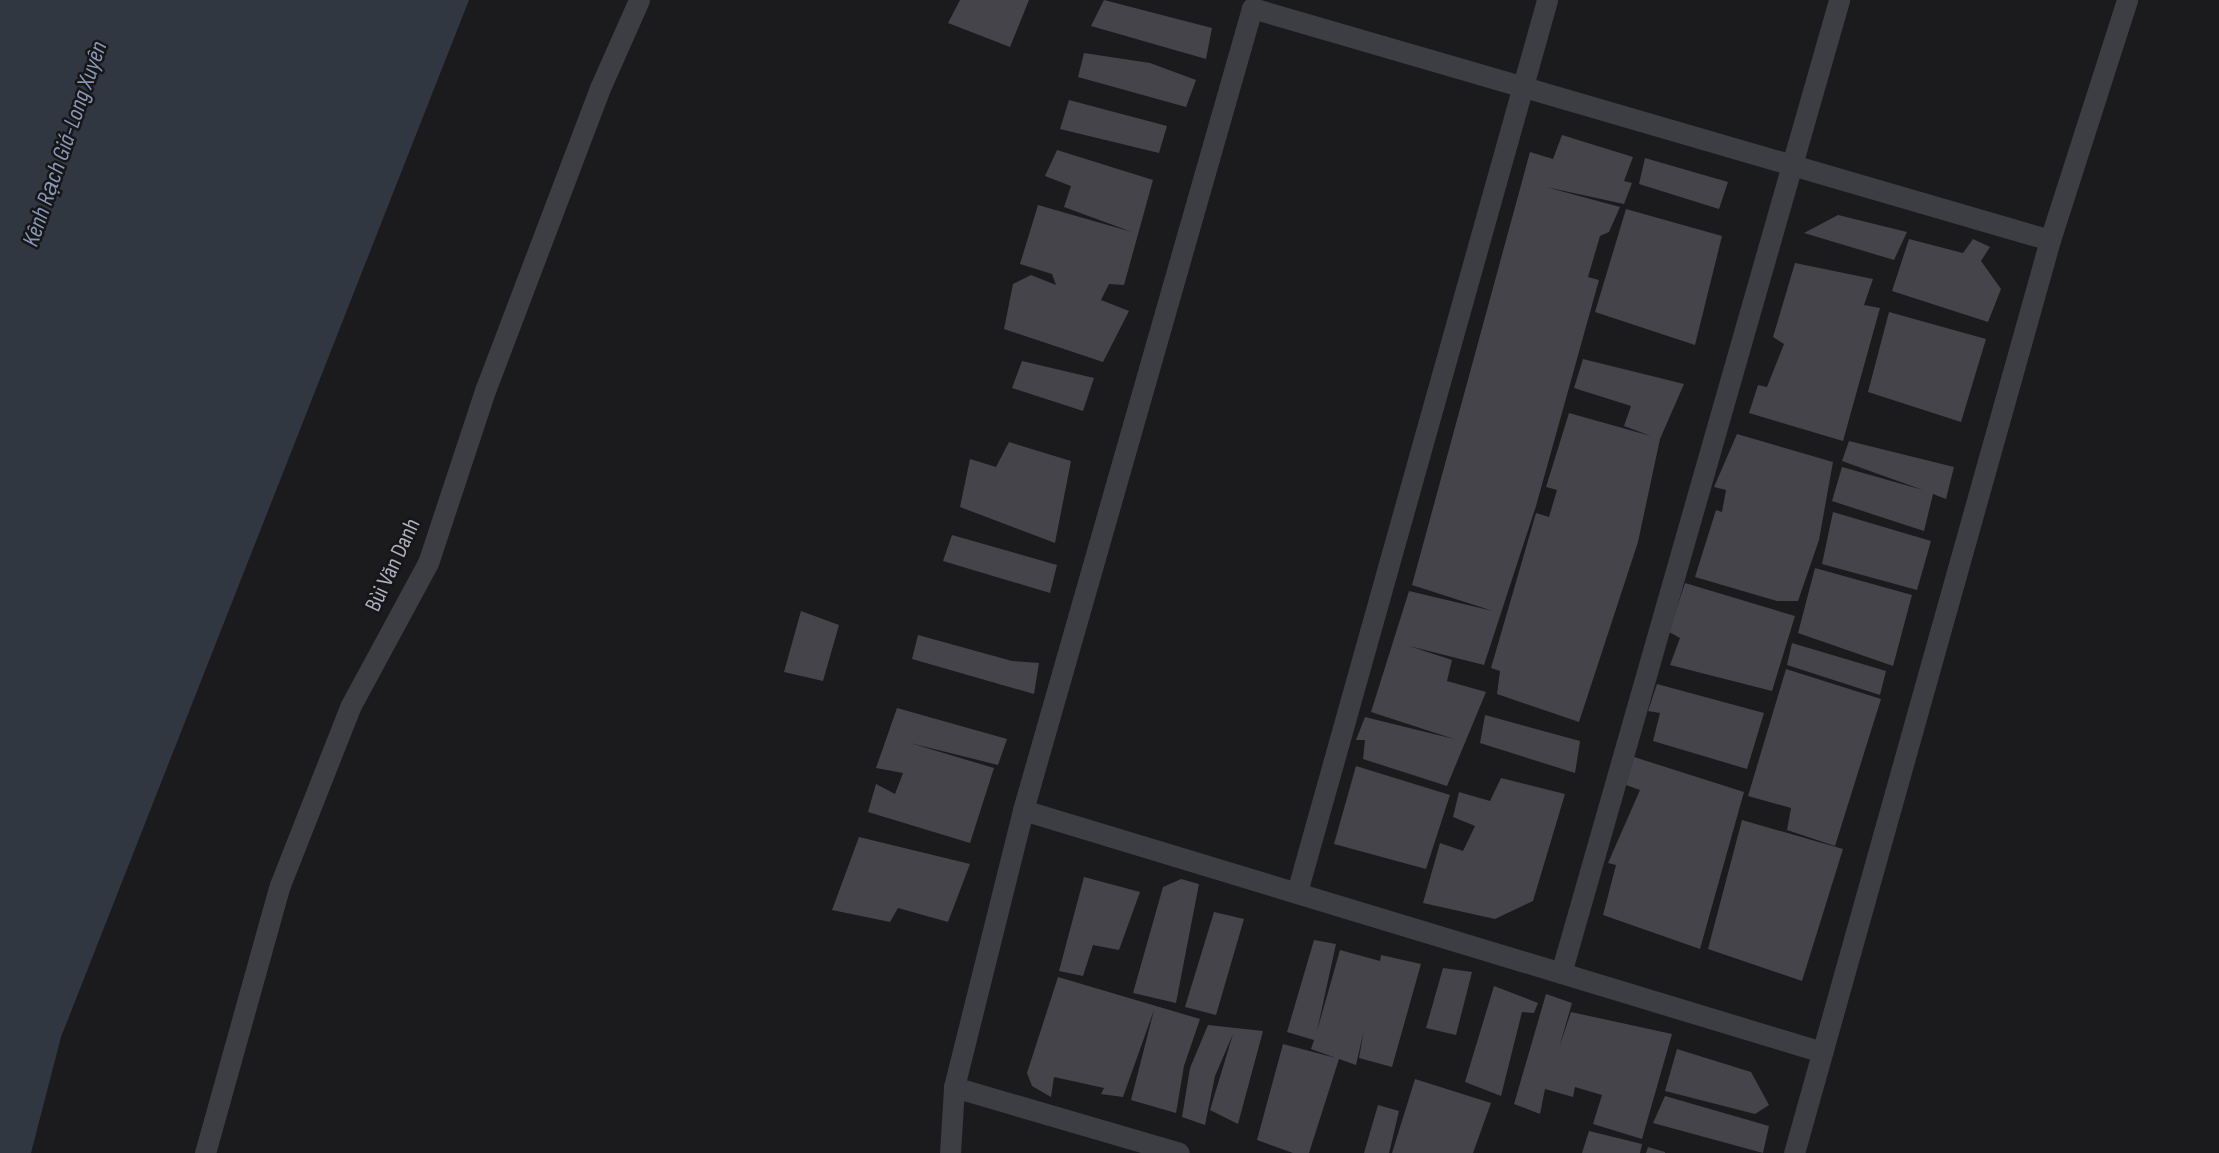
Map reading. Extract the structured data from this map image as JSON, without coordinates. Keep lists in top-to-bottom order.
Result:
{
  "streets": {
    "street": ["Bùi Văn Danh"]
  },
  "water": ["Kênh Rạch Giá-Long Xuyên"]
}
